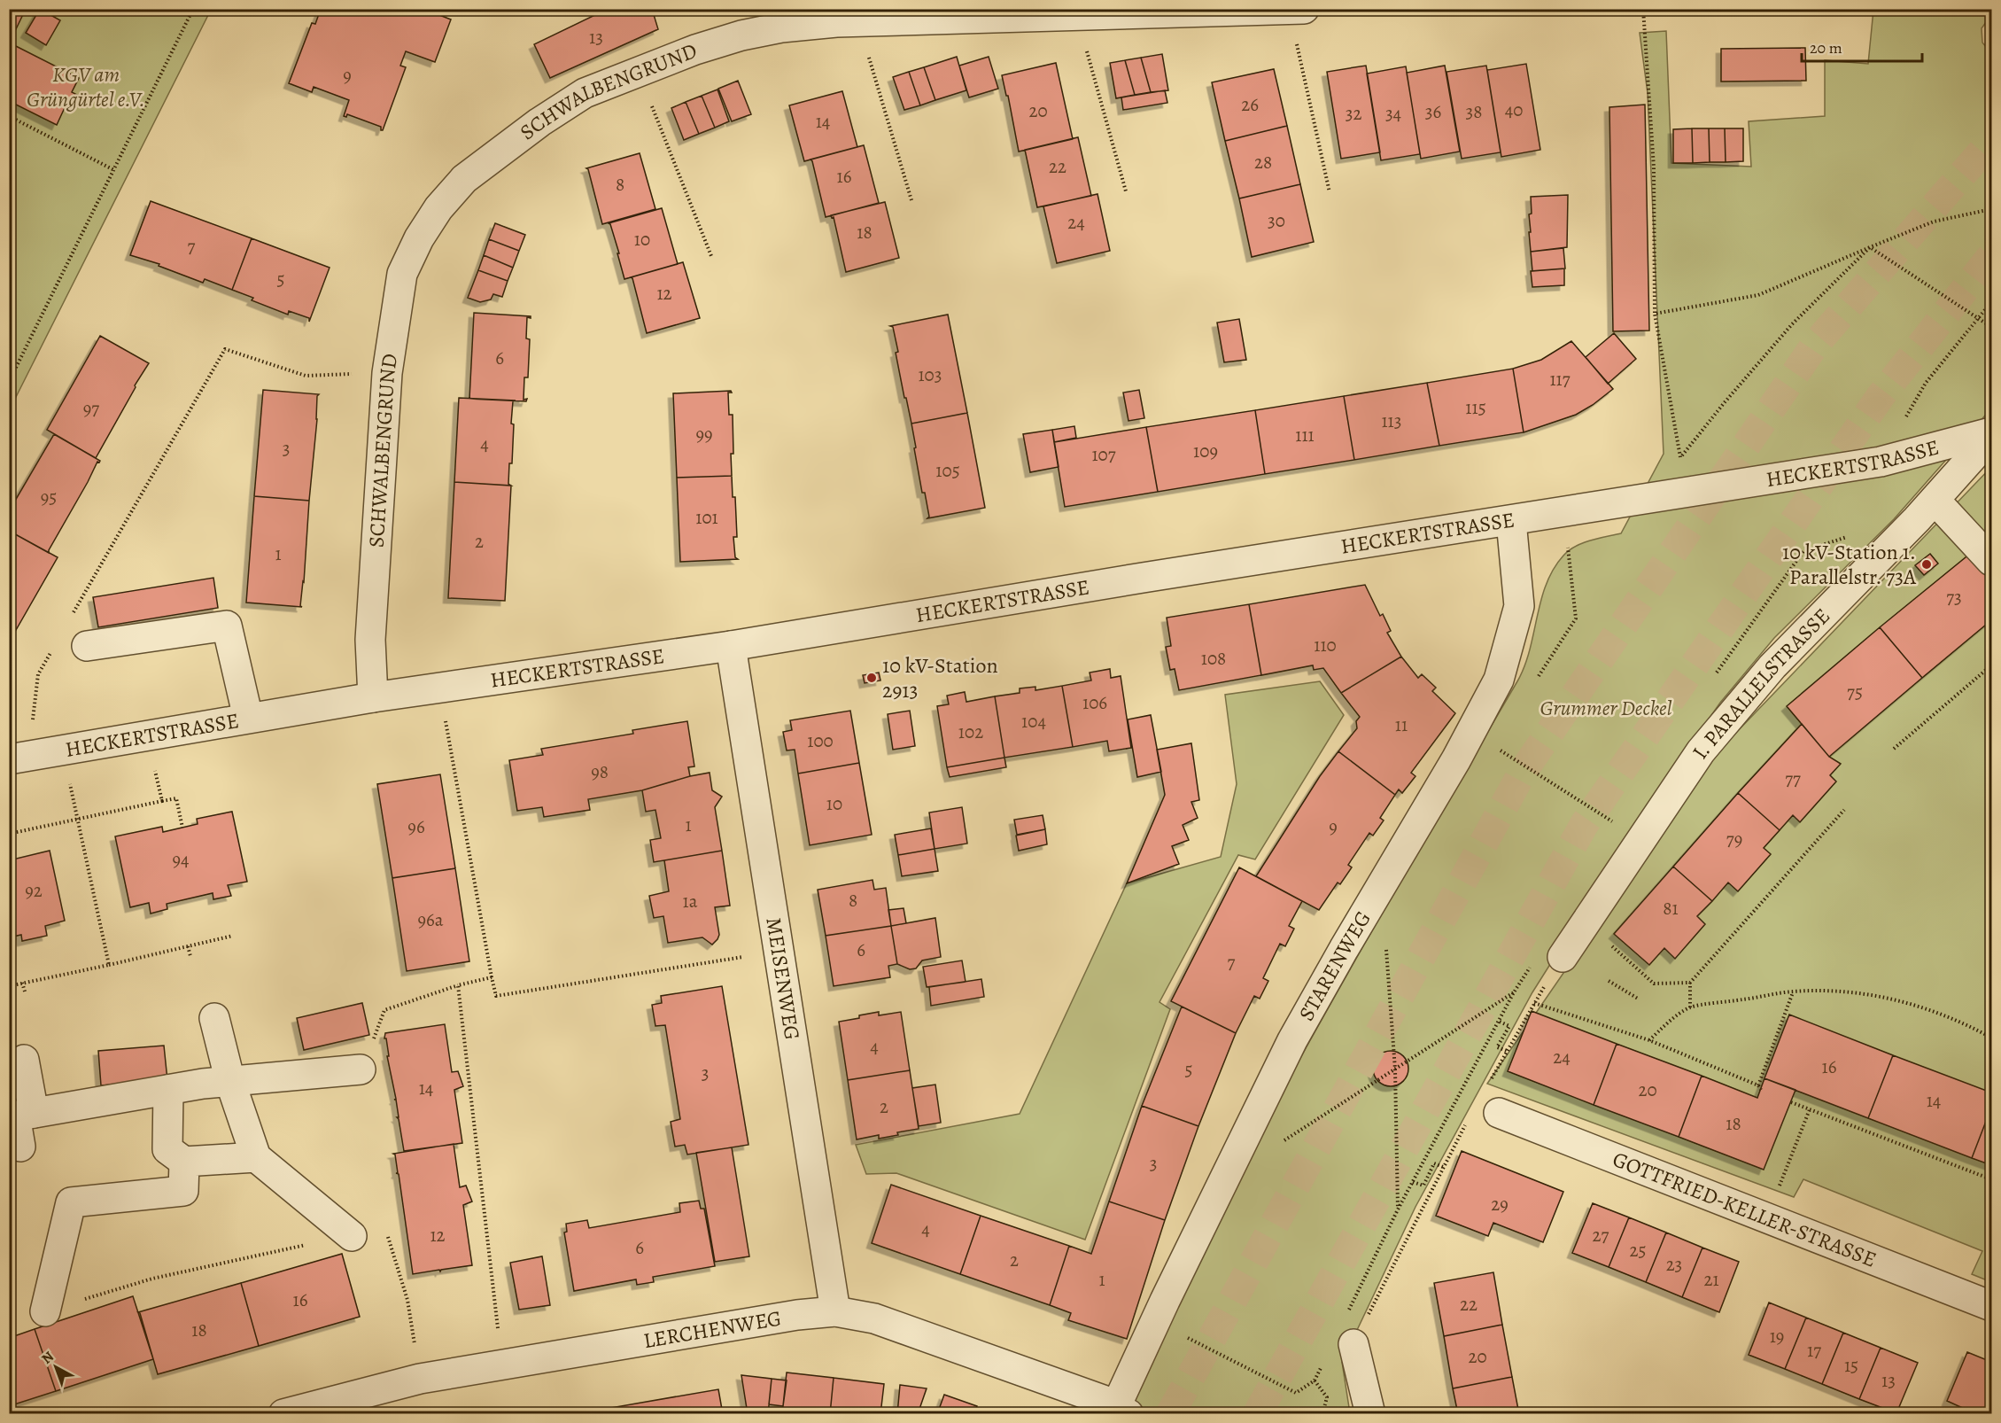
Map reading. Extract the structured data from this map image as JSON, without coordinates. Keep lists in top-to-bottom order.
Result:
{
  "streets": {
    "street": [
      "SCHWALBENGRUND",
      "HECKERTSTRASSE",
      "I. PARALLELSTRASSE",
      "STARENWEG",
      "MEISENWEG",
      "GOTTFRIED-KELLER-STRASSE",
      "LERCHENWEG"
    ]
  },
  "crossings": [
    ["SCHWALBENGRUND", "HECKERTSTRASSE"],
    ["HECKERTSTRASSE", "I. PARALLELSTRASSE"],
    ["HECKERTSTRASSE", "STARENWEG"],
    ["HECKERTSTRASSE", "MEISENWEG"],
    ["STARENWEG", "LERCHENWEG"],
    ["MEISENWEG", "LERCHENWEG"]
  ],
  "parks": ["KGV am Grüngürtel e.V.", "Grummer Deckel"],
  "places": ["10 kV-Station 1. Parallelstr. 73A", "10 kV-Station 2913"],
  "house_numbers": [
    "13",
    "9",
    "26",
    "40",
    "20",
    "36",
    "38",
    "32",
    "34",
    "14",
    "28",
    "22",
    "16",
    "8",
    "30",
    "24",
    "18",
    "10",
    "7",
    "5",
    "12",
    "6",
    "103",
    "117",
    "115",
    "97",
    "113",
    "99",
    "111",
    "4",
    "3",
    "109",
    "107",
    "105",
    "95",
    "101",
    "2",
    "1",
    "73",
    "110",
    "108",
    "75",
    "106",
    "104",
    "11",
    "102",
    "100",
    "98",
    "77",
    "10",
    "1",
    "96",
    "9",
    "79",
    "94",
    "92",
    "8",
    "1a",
    "81",
    "96a",
    "6",
    "7",
    "4",
    "24",
    "16",
    "5",
    "3",
    "14",
    "20",
    "14",
    "2",
    "18",
    "3",
    "29",
    "4",
    "12",
    "27",
    "6",
    "25",
    "2",
    "23",
    "1",
    "21",
    "16",
    "22",
    "18",
    "19",
    "17",
    "20",
    "15",
    "13"
  ],
  "scale_bar": "20 m",
  "north": "top left"
}
